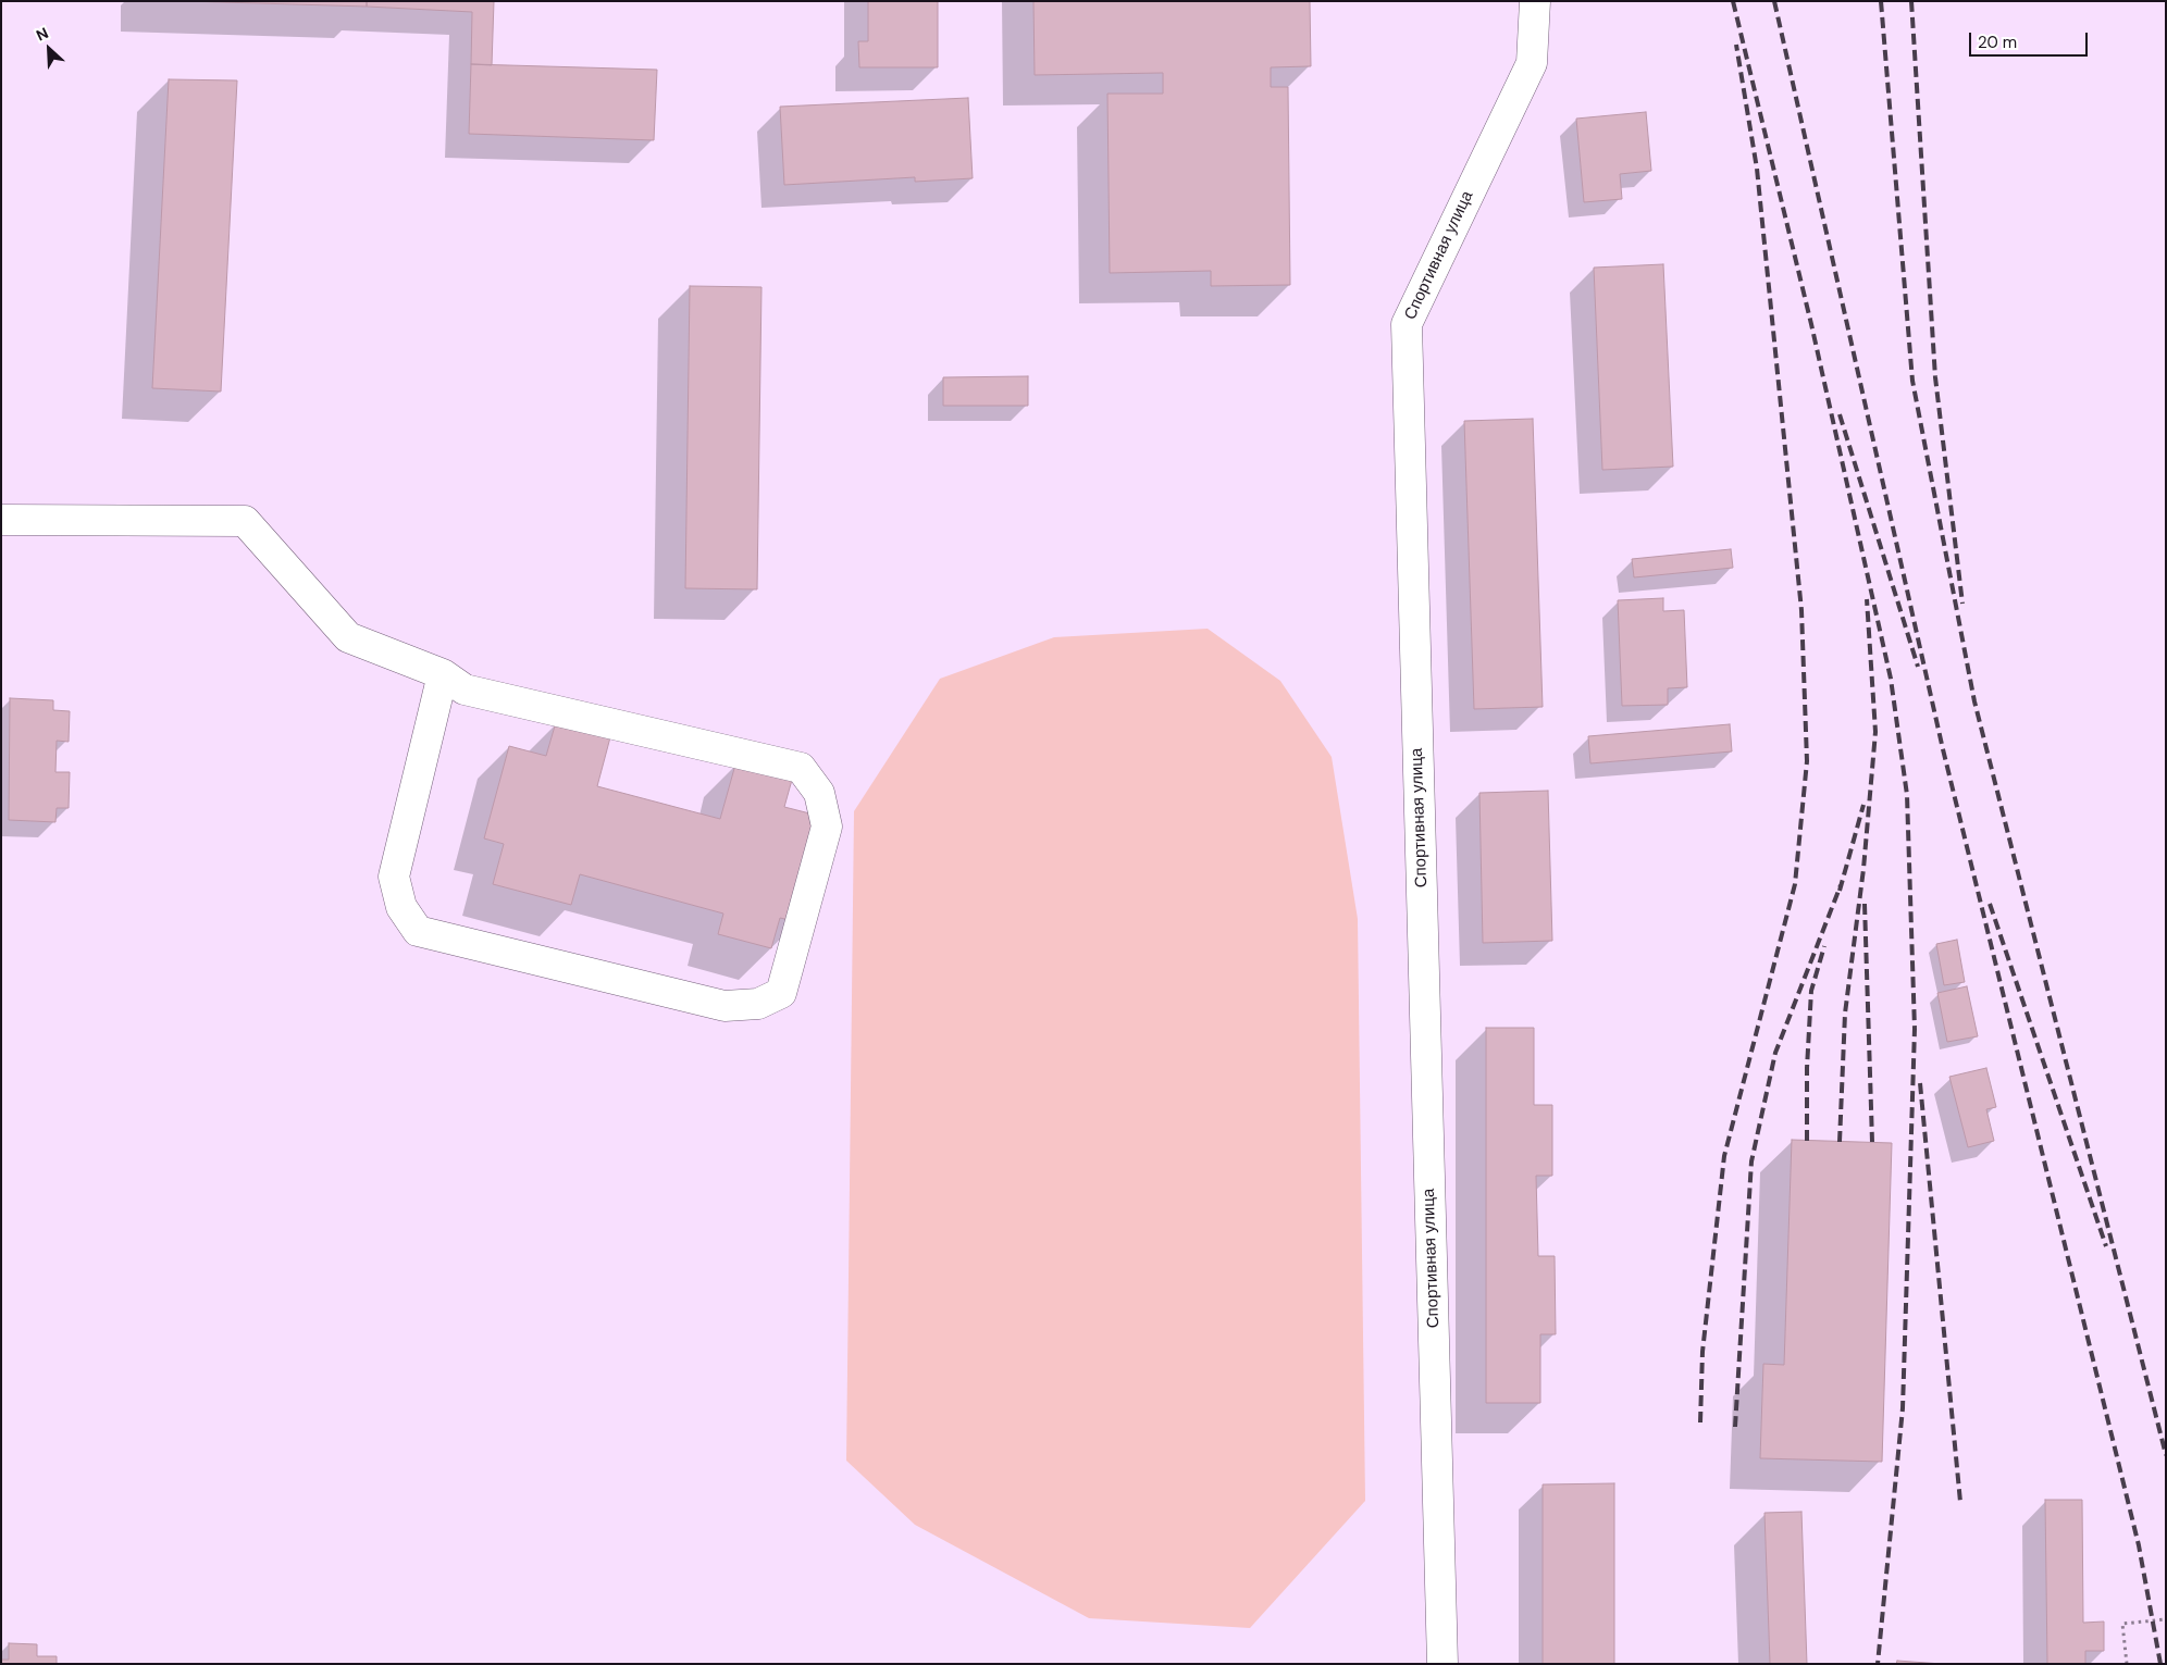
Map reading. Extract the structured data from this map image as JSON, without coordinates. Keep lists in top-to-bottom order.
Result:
{
  "streets": {
    "street": ["Спортивная улица"]
  },
  "scale_bar": "20 m",
  "north": "top left"
}
